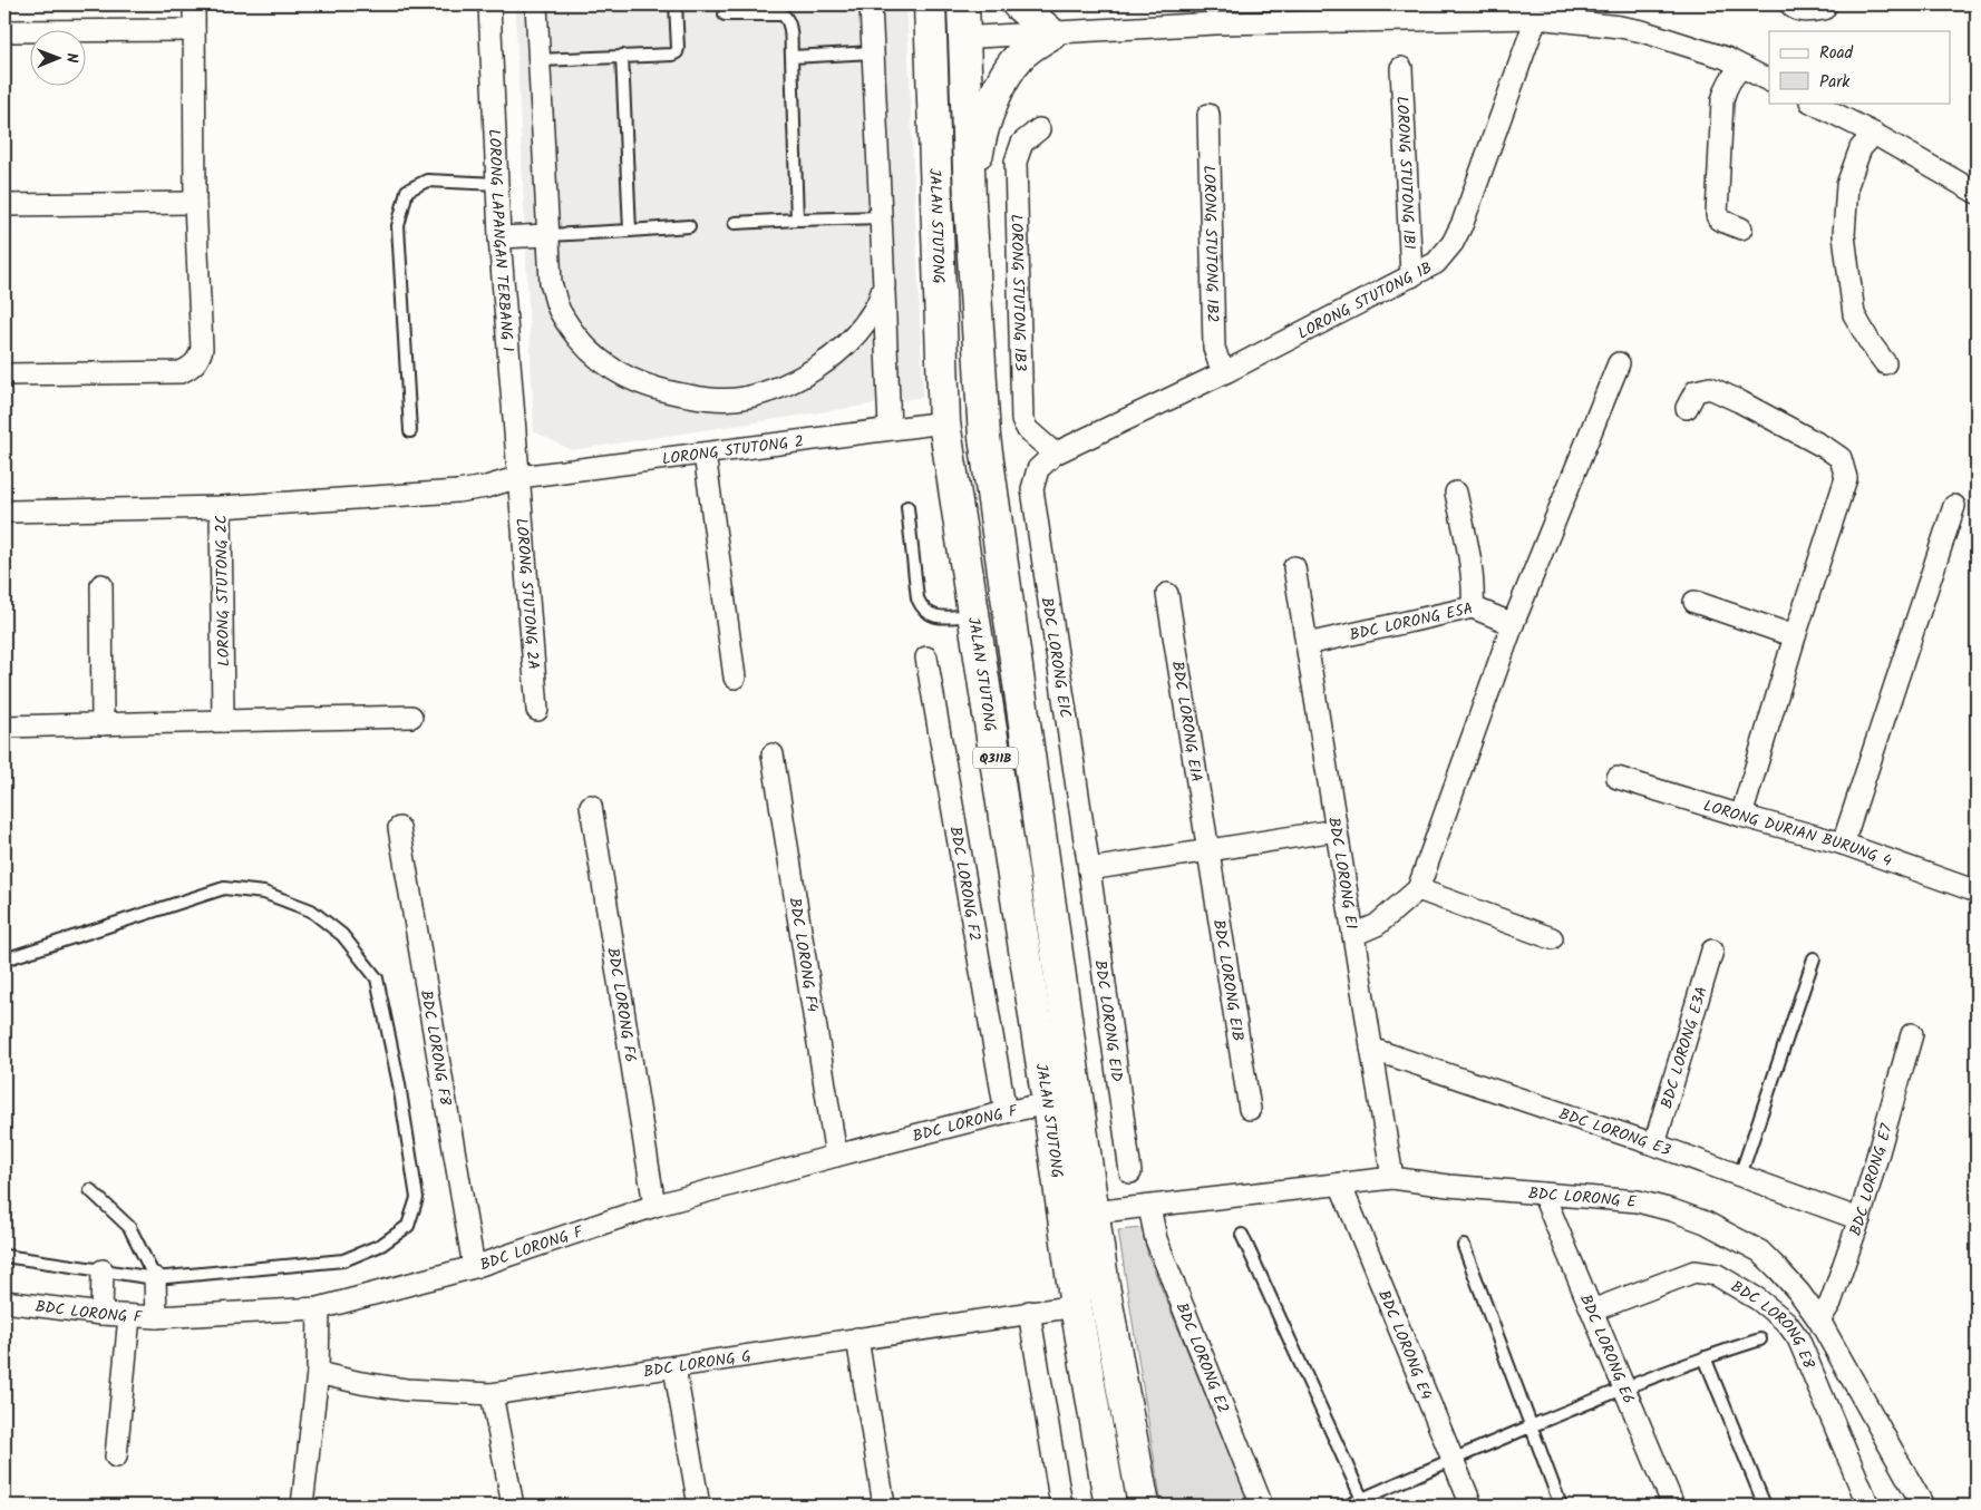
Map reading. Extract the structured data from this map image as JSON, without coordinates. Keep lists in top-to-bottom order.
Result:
{
  "streets": {
    "main road": ["JALAN STUTONG", "Q311B"],
    "street": [
      "LORONG STUTONG 1B1",
      "LORONG LAPANGAN TERBANG 1",
      "LORONG STUTONG 1B2",
      "LORONG STUTONG 1B3",
      "LORONG STUTONG 1B",
      "LORONG STUTONG 2",
      "LORONG STUTONG 2C",
      "LORONG STUTONG 2A",
      "BDC LORONG E5A",
      "BDC LORONG E1C",
      "BDC LORONG E1A",
      "LORONG DURIAN BURUNG 4",
      "BDC LORONG E1",
      "BDC LORONG F2",
      "BDC LORONG F4",
      "BDC LORONG E1B",
      "BDC LORONG F6",
      "BDC LORONG E1D",
      "BDC LORONG F8",
      "BDC LORONG E3A",
      "BDC LORONG F",
      "BDC LORONG E3",
      "BDC LORONG E7",
      "BDC LORONG E",
      "BDC LORONG E8",
      "BDC LORONG E4",
      "BDC LORONG E6",
      "BDC LORONG E2",
      "BDC LORONG G"
    ]
  },
  "crossings": [
    ["LORONG STUTONG 1B1", "LORONG STUTONG 1B"],
    ["JALAN STUTONG", "LORONG STUTONG 2"],
    ["JALAN STUTONG", "BDC LORONG F"],
    ["JALAN STUTONG", "BDC LORONG E"],
    ["JALAN STUTONG", "BDC LORONG G"],
    ["LORONG LAPANGAN TERBANG 1", "LORONG STUTONG 2"],
    ["LORONG LAPANGAN TERBANG 1", "LORONG STUTONG 2C"],
    ["LORONG LAPANGAN TERBANG 1", "LORONG STUTONG 2A"],
    ["LORONG STUTONG 1B2", "LORONG STUTONG 1B"],
    ["LORONG STUTONG 1B3", "LORONG STUTONG 1B"],
    ["LORONG STUTONG 1B3", "BDC LORONG E1C"],
    ["LORONG STUTONG 1B", "BDC LORONG E1C"],
    ["LORONG STUTONG 2", "LORONG STUTONG 2C"],
    ["LORONG STUTONG 2", "LORONG STUTONG 2A"],
    ["LORONG STUTONG 2C", "LORONG STUTONG 2A"],
    ["BDC LORONG E5A", "BDC LORONG E1"],
    ["BDC LORONG E1C", "BDC LORONG E1D"],
    ["BDC LORONG E1A", "BDC LORONG E1B"],
    ["BDC LORONG E1", "BDC LORONG E3"],
    ["BDC LORONG E1", "BDC LORONG E"],
    ["BDC LORONG F2", "BDC LORONG F"],
    ["BDC LORONG F4", "BDC LORONG F"],
    ["BDC LORONG F6", "BDC LORONG F"],
    ["BDC LORONG F8", "BDC LORONG F"],
    ["BDC LORONG E3A", "BDC LORONG E3"],
    ["BDC LORONG E3", "BDC LORONG E7"],
    ["BDC LORONG E7", "BDC LORONG E"],
    ["BDC LORONG E", "BDC LORONG E4"],
    ["BDC LORONG E", "BDC LORONG E6"],
    ["BDC LORONG E", "BDC LORONG E2"],
    ["BDC LORONG E8", "BDC LORONG E6"]
  ],
  "legend": ["Road", "Park"],
  "north": "right"
}
